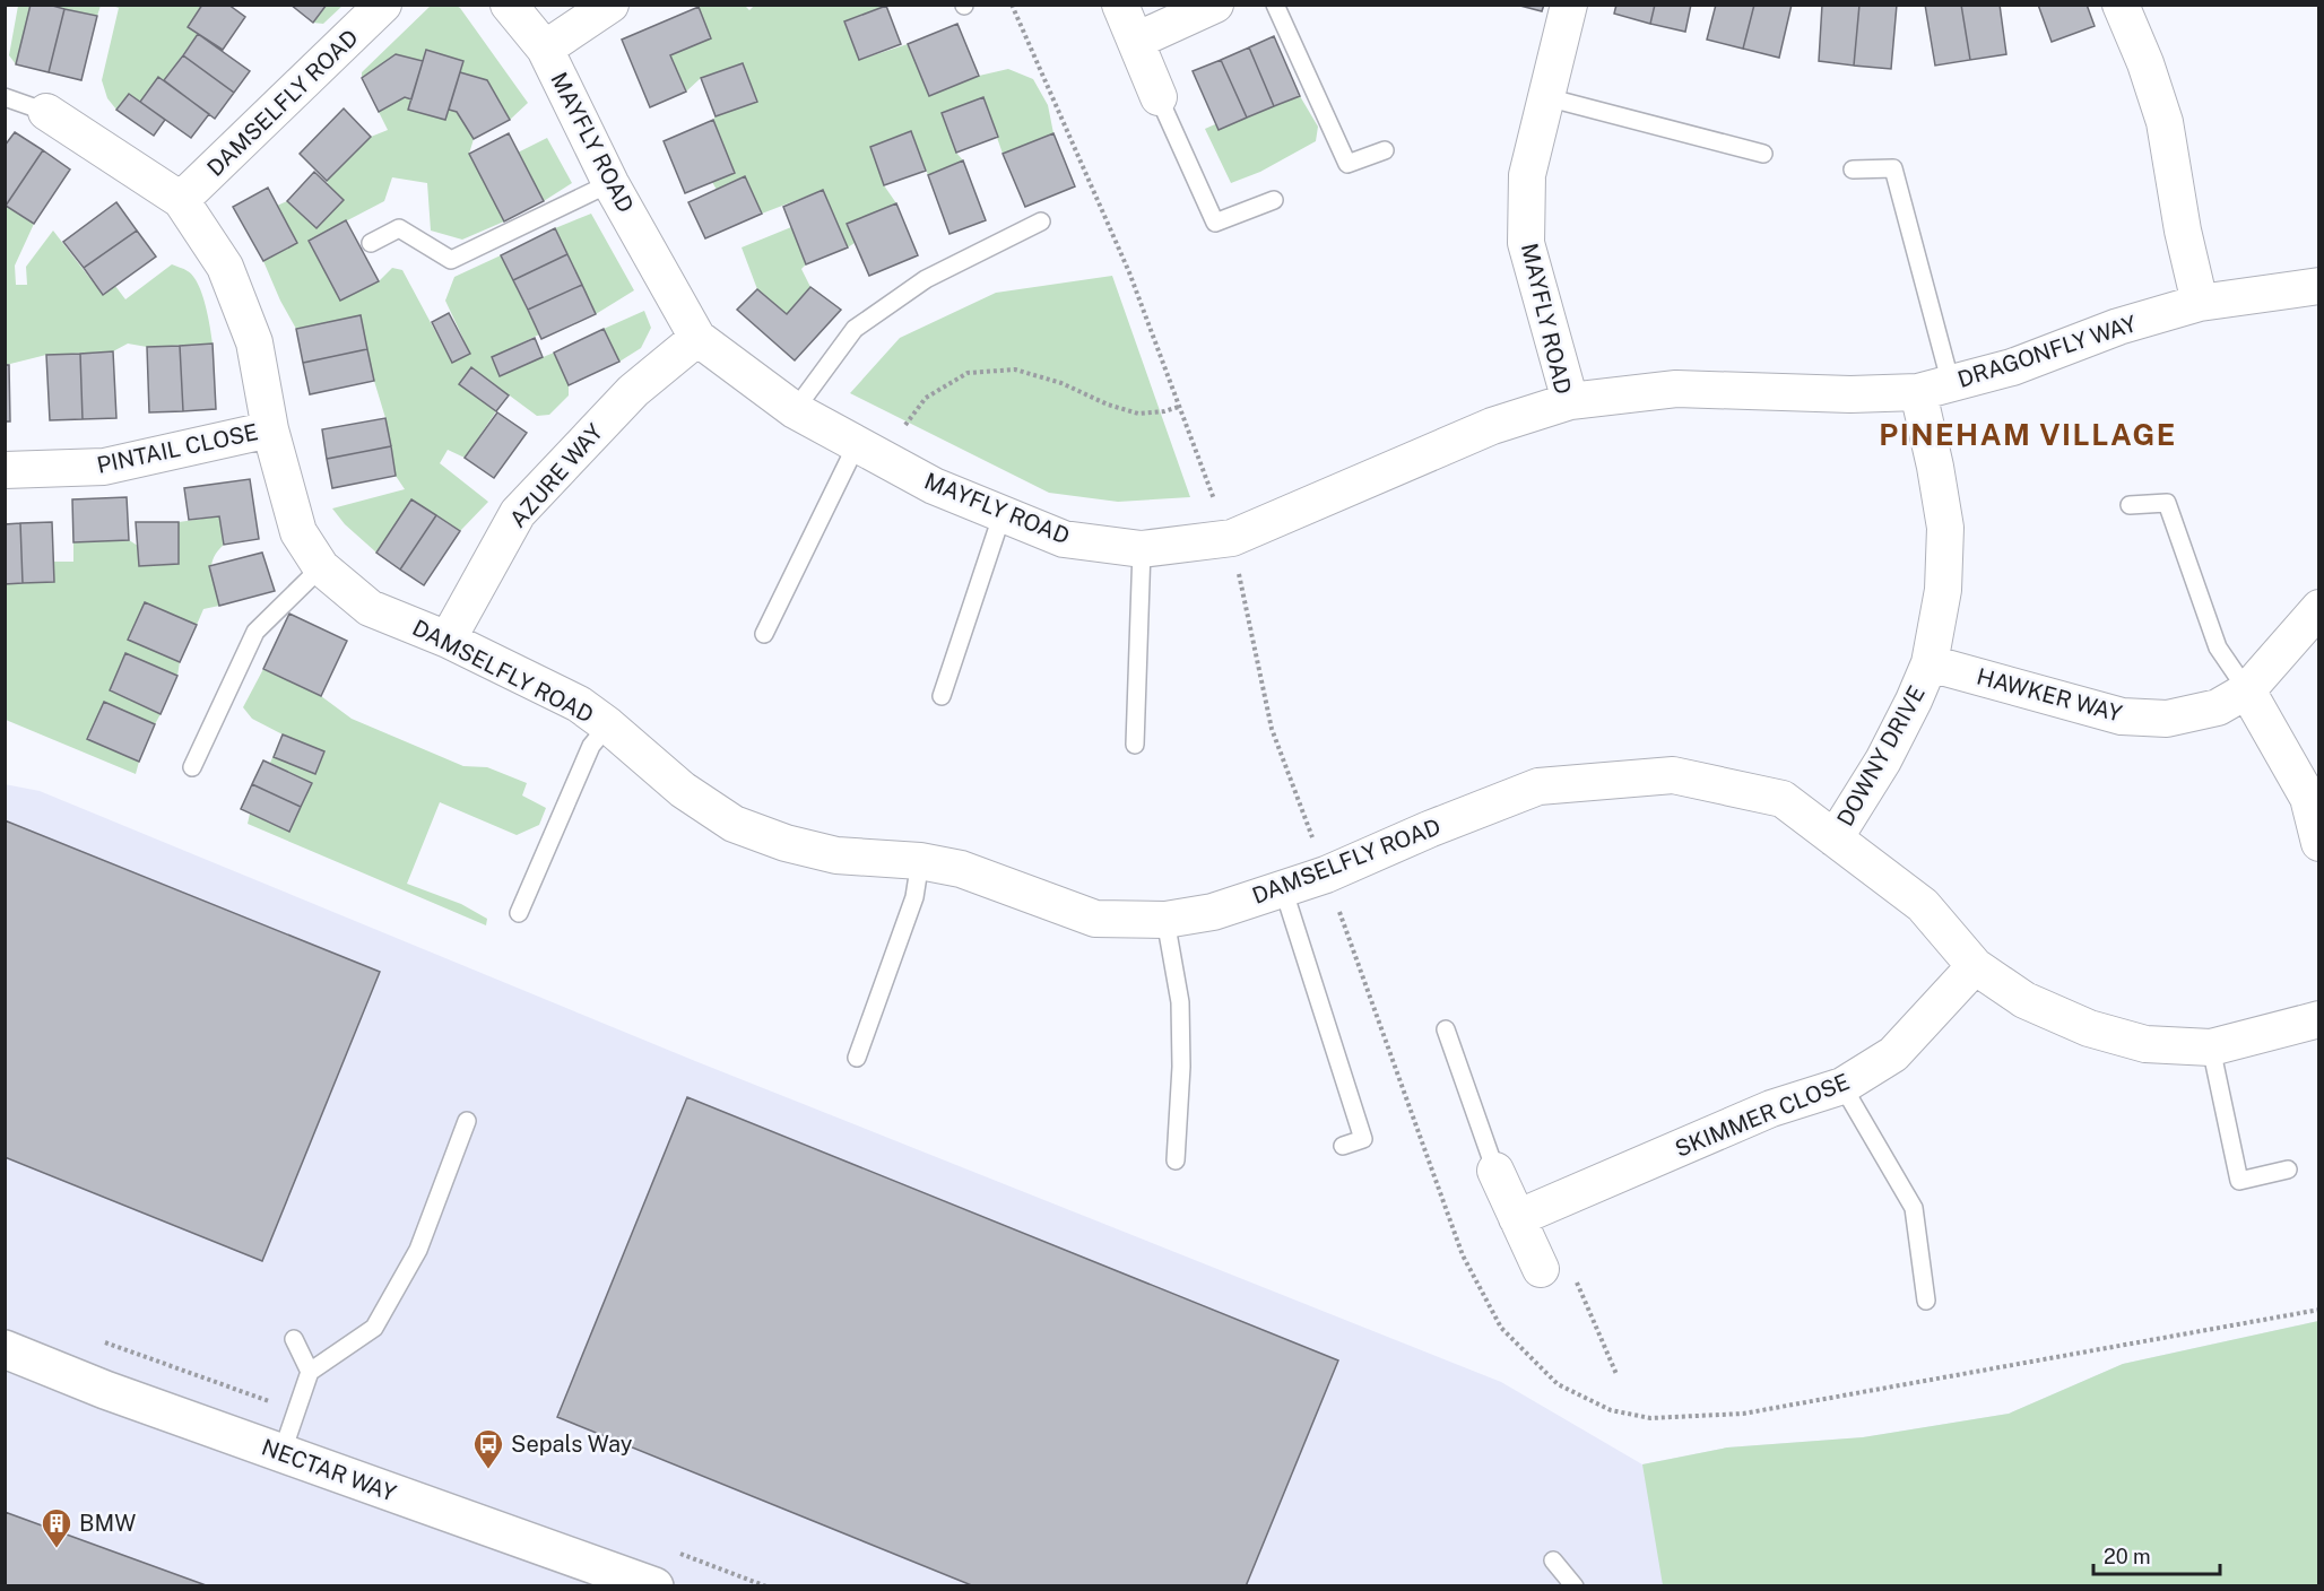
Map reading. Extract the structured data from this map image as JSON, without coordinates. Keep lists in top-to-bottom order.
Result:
{
  "streets": {
    "street": [
      "DAMSELFLY ROAD",
      "MAYFLY ROAD",
      "DRAGONFLY WAY",
      "PINTAIL CLOSE",
      "AZURE WAY",
      "HAWKER WAY",
      "DOWNY DRIVE",
      "SKIMMER CLOSE",
      "NECTAR WAY"
    ]
  },
  "crossings": [
    ["DAMSELFLY ROAD", "PINTAIL CLOSE"],
    ["DAMSELFLY ROAD", "AZURE WAY"],
    ["DAMSELFLY ROAD", "DOWNY DRIVE"],
    ["DAMSELFLY ROAD", "SKIMMER CLOSE"],
    ["MAYFLY ROAD", "DRAGONFLY WAY"],
    ["MAYFLY ROAD", "AZURE WAY"],
    ["DRAGONFLY WAY", "DOWNY DRIVE"],
    ["HAWKER WAY", "DOWNY DRIVE"]
  ],
  "districts": ["PINEHAM VILLAGE"],
  "places": {
    "bus stop": ["Sepals Way"],
    "building": ["BMW"]
  },
  "scale_bar": "20 m"
}
